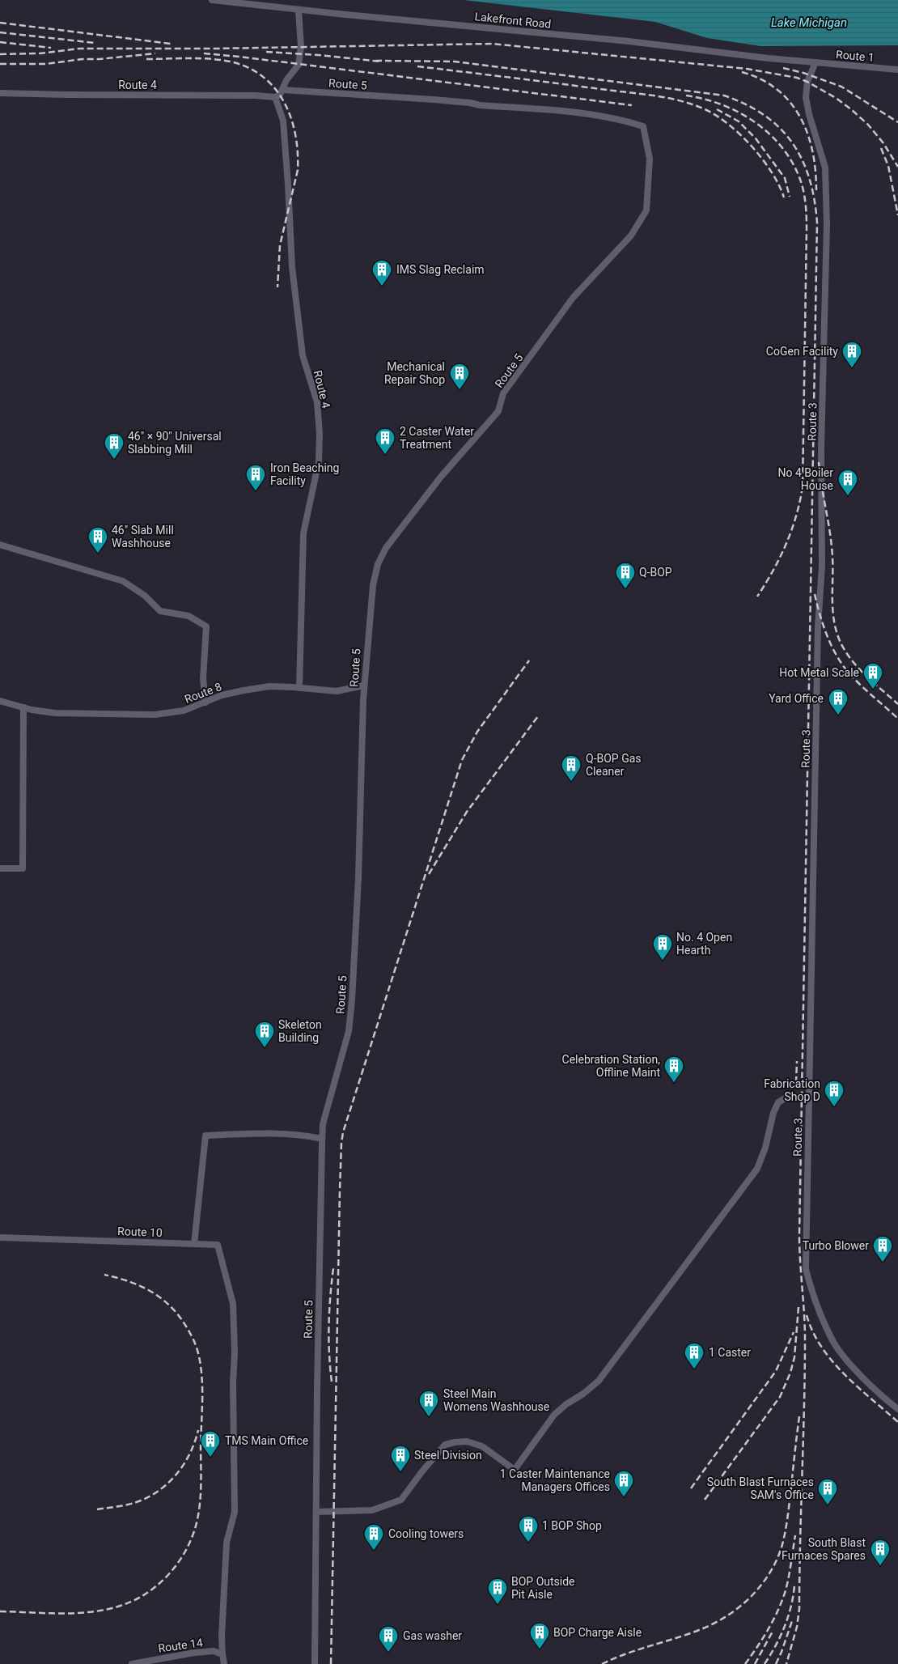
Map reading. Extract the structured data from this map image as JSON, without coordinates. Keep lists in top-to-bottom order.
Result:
{
  "streets": {
    "street": [
      "Lakefront Road",
      "Route 1",
      "Route 5",
      "Route 4",
      "Route 3",
      "Route 8",
      "Route 10",
      "Route 14"
    ]
  },
  "crossings": [
    ["Lakefront Road", "Route 1"],
    ["Lakefront Road", "Route 3"],
    ["Route 1", "Route 3"],
    ["Route 5", "Route 8"],
    ["Route 4", "Route 8"],
    ["Route 10", "Route 14"]
  ],
  "water": ["Lake Michigan"],
  "places": {
    "building": [
      "IMS Slag Reclaim",
      "CoGen Facility",
      "Mechanical Repair Shop",
      "2 Caster Water Treatment",
      "46\" × 90\" Universal Slabbing Mill",
      "Iron Beaching Facility",
      "No 4 Boiler House",
      "46\" Slab Mill Washhouse",
      "Q-BOP",
      "Hot Metal Scale",
      "Yard Office",
      "Q-BOP Gas Cleaner",
      "No. 4 Open Hearth",
      "Skeleton Building",
      "Celebration Station, Offline Maint",
      "Fabrication Shop D",
      "Turbo Blower",
      "1 Caster",
      "Steel Main Womens Washhouse",
      "TMS Main Office",
      "Steel Division",
      "1 Caster Maintenance Managers Offices",
      "South Blast Furnaces SAM's Office",
      "1 BOP Shop",
      "Cooling towers",
      "South Blast Furnaces Spares",
      "BOP Outside Pit Aisle",
      "BOP Charge Aisle",
      "Gas washer"
    ]
  }
}
